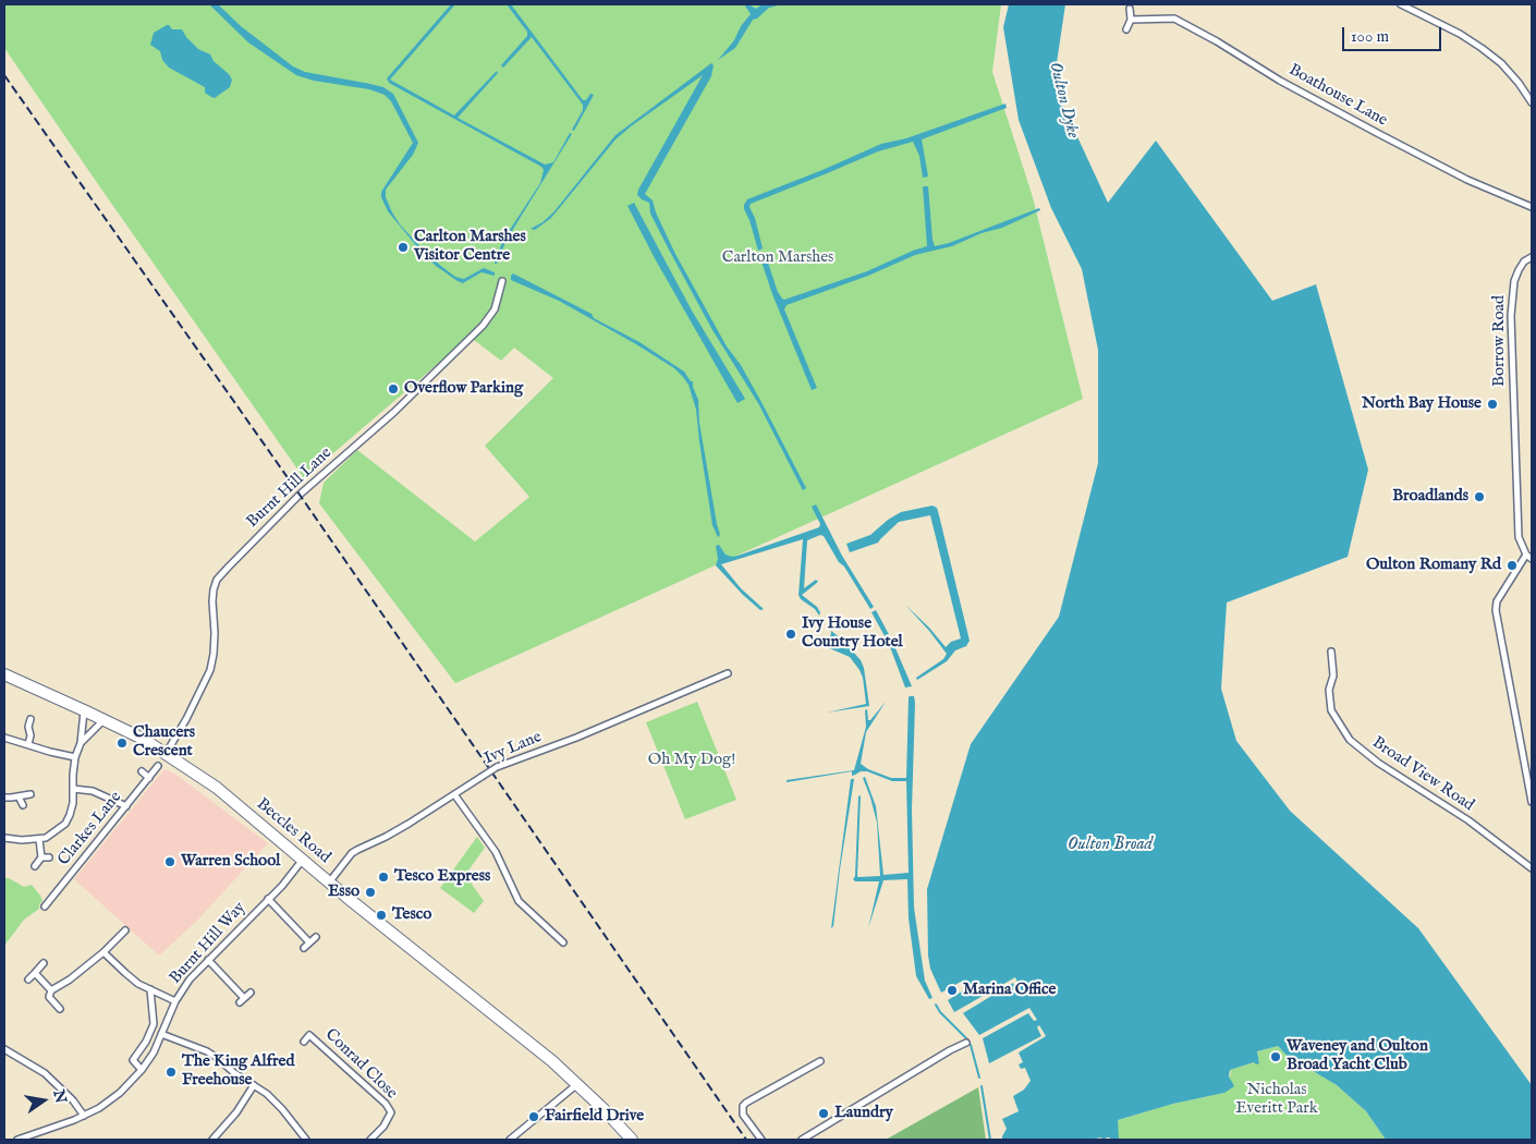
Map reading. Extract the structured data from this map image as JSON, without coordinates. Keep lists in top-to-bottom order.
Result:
{
  "streets": {
    "highway": ["Beccles Road"],
    "street": [
      "Boathouse Lane",
      "Borrow Road",
      "Burnt Hill Lane",
      "Ivy Lane",
      "Broad View Road",
      "Clarkes Lane",
      "Burnt Hill Way",
      "Conrad Close"
    ]
  },
  "crossings": [
    ["Burnt Hill Lane", "Beccles Road"],
    ["Ivy Lane", "Beccles Road"],
    ["Beccles Road", "Burnt Hill Way"]
  ],
  "water": ["Oulton Dyke", "Oulton Broad"],
  "parks": ["Carlton Marshes", "Oh My Dog!", "Nicholas Everitt Park"],
  "places": [
    "Carlton Marshes Visitor Centre",
    "Overflow Parking",
    "North Bay House",
    "Broadlands",
    "Oulton Romany Rd",
    "Ivy House Country Hotel",
    "Chaucers Crescent",
    "Warren School",
    "Tesco Express",
    "Esso",
    "Tesco",
    "Marina Office",
    "Waveney and Oulton Broad Yacht Club",
    "The King Alfred Freehouse",
    "Laundry",
    "Fairfield Drive"
  ],
  "scale_bar": "100 m",
  "north": "right"
}
